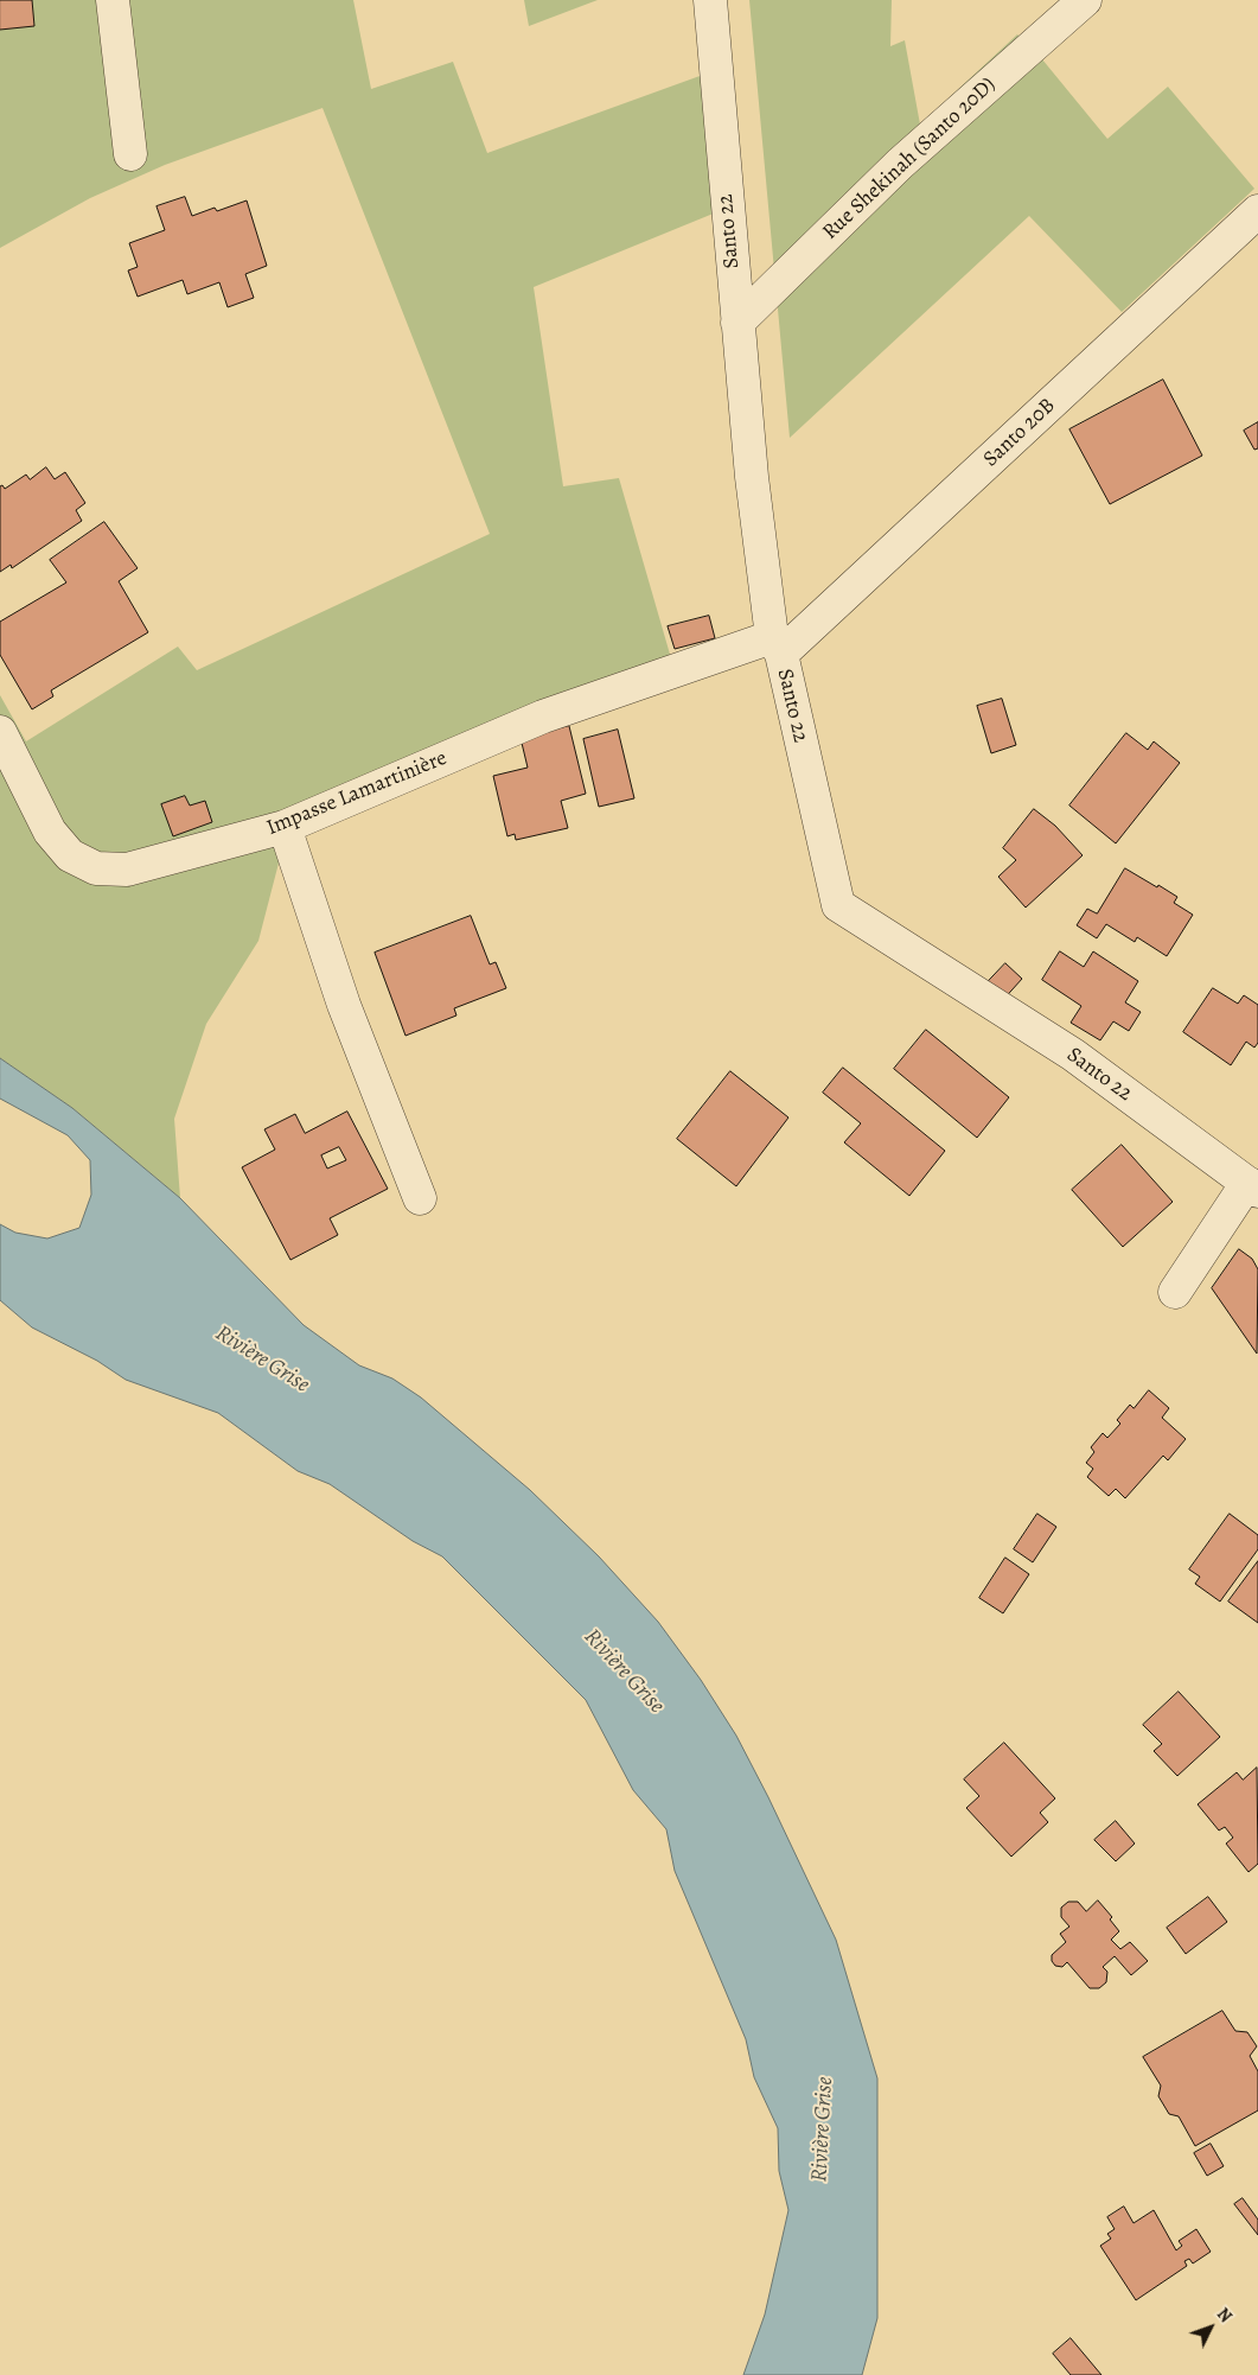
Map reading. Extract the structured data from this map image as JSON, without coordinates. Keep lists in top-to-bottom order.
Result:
{
  "streets": {
    "street": [
      "Rue Shekinah (Santo 20D)",
      "Santo 22",
      "Santo 20B",
      "Impasse Lamartinière"
    ]
  },
  "crossings": [
    ["Rue Shekinah (Santo 20D)", "Santo 22"],
    ["Santo 22", "Santo 20B"],
    ["Santo 22", "Impasse Lamartinière"],
    ["Santo 20B", "Impasse Lamartinière"]
  ],
  "water": ["Rivière Grise"],
  "north": "top right"
}
